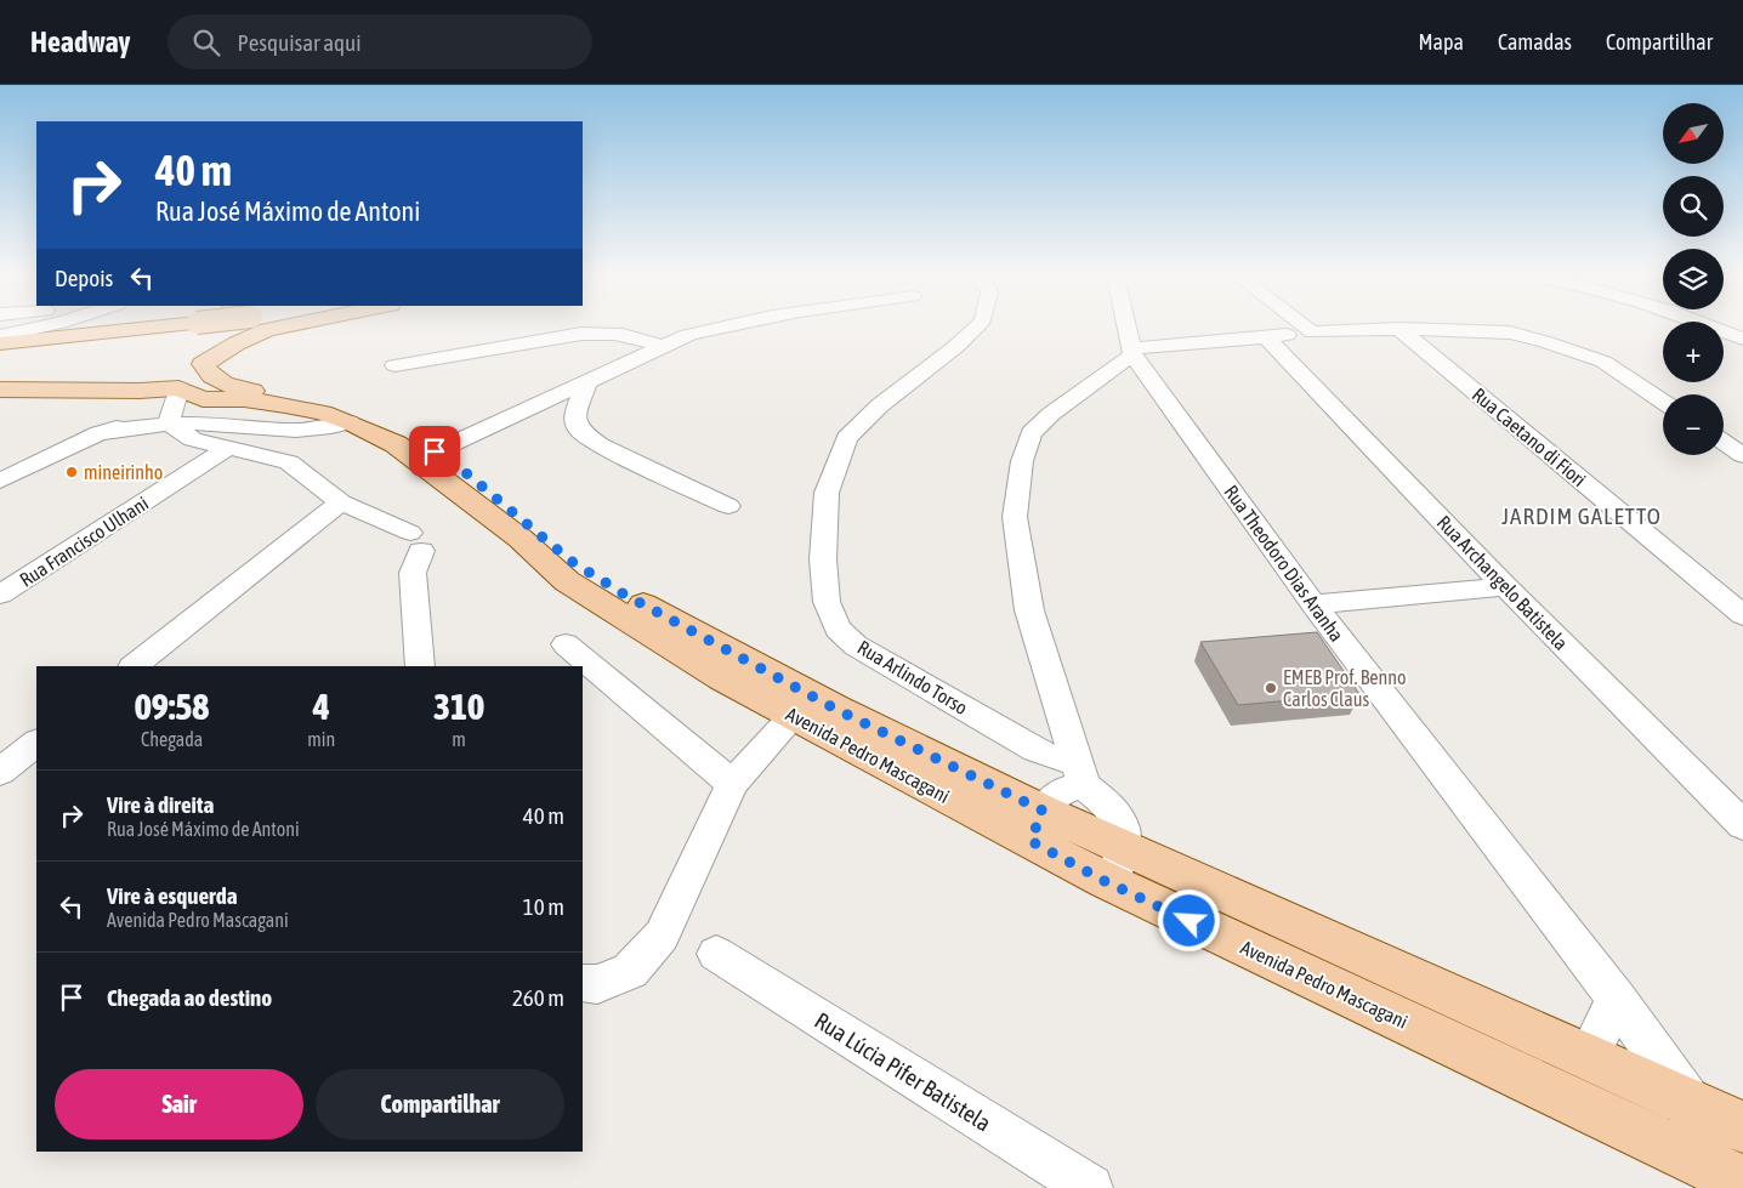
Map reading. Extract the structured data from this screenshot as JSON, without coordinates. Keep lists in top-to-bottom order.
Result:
{
  "streets": {
    "main road": ["Avenida Pedro Mascagani"],
    "street": [
      "Rua Caetano di Fiori",
      "Rua Francisco Ulhani",
      "Rua Theodoro Dias Aranha",
      "Rua Archangelo Batistela",
      "Rua Arlindo Torso",
      "Rua Lúcia Pifer Batistela"
    ]
  },
  "crossings": [
    ["Rua Theodoro Dias Aranha", "Avenida Pedro Mascagani"]
  ],
  "districts": ["JARDIM GALETTO"],
  "places": ["mineirinho", "EMEB Prof. Benno Carlos Claus"],
  "north": "bottom left",
  "page": {
    "header": "Headway",
    "search": "Pesquisar aqui",
    "nav": ["Mapa", "Camadas", "Compartilhar"],
    "map_buttons": ["+", "−"],
    "turn": ["40 m", "Rua José Máximo de Antoni"],
    "then": "Depois",
    "eta": [
      "09:58",
      "Chegada",
      "4",
      "min",
      "310",
      "m"
    ],
    "list": [
      {
        "name": "Vire à direita",
        "note": "Rua José Máximo de Antoni",
        "value": "40 m"
      },
      {
        "name": "Vire à esquerda",
        "note": "Avenida Pedro Mascagani",
        "value": "10 m"
      },
      {
        "name": "Chegada ao destino",
        "value": "260 m"
      }
    ],
    "buttons": ["Sair", "Compartilhar"]
  }
}
